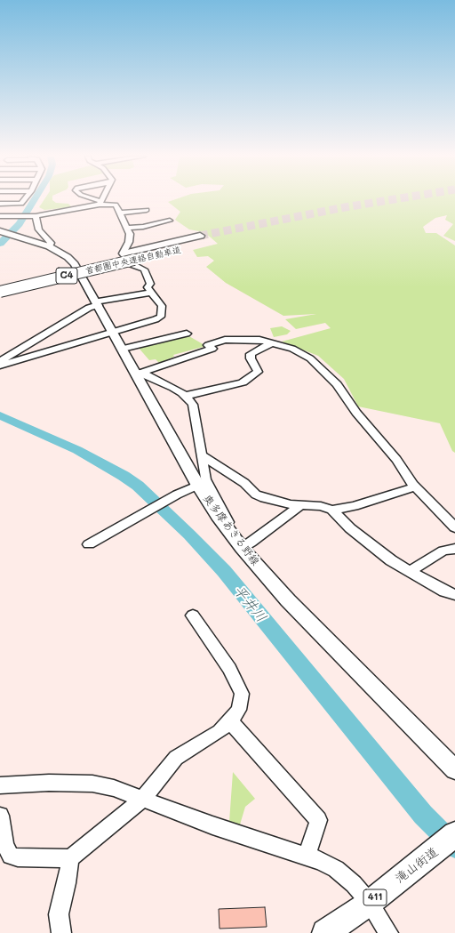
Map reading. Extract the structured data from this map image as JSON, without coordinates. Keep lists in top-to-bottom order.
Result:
{
  "streets": {
    "highway": [
      "首都圏中央連絡自動車道",
      "C4",
      "滝山街道",
      "411"
    ],
    "main road": ["奥多摩あきる野線"]
  },
  "water": ["平井川"]
}
